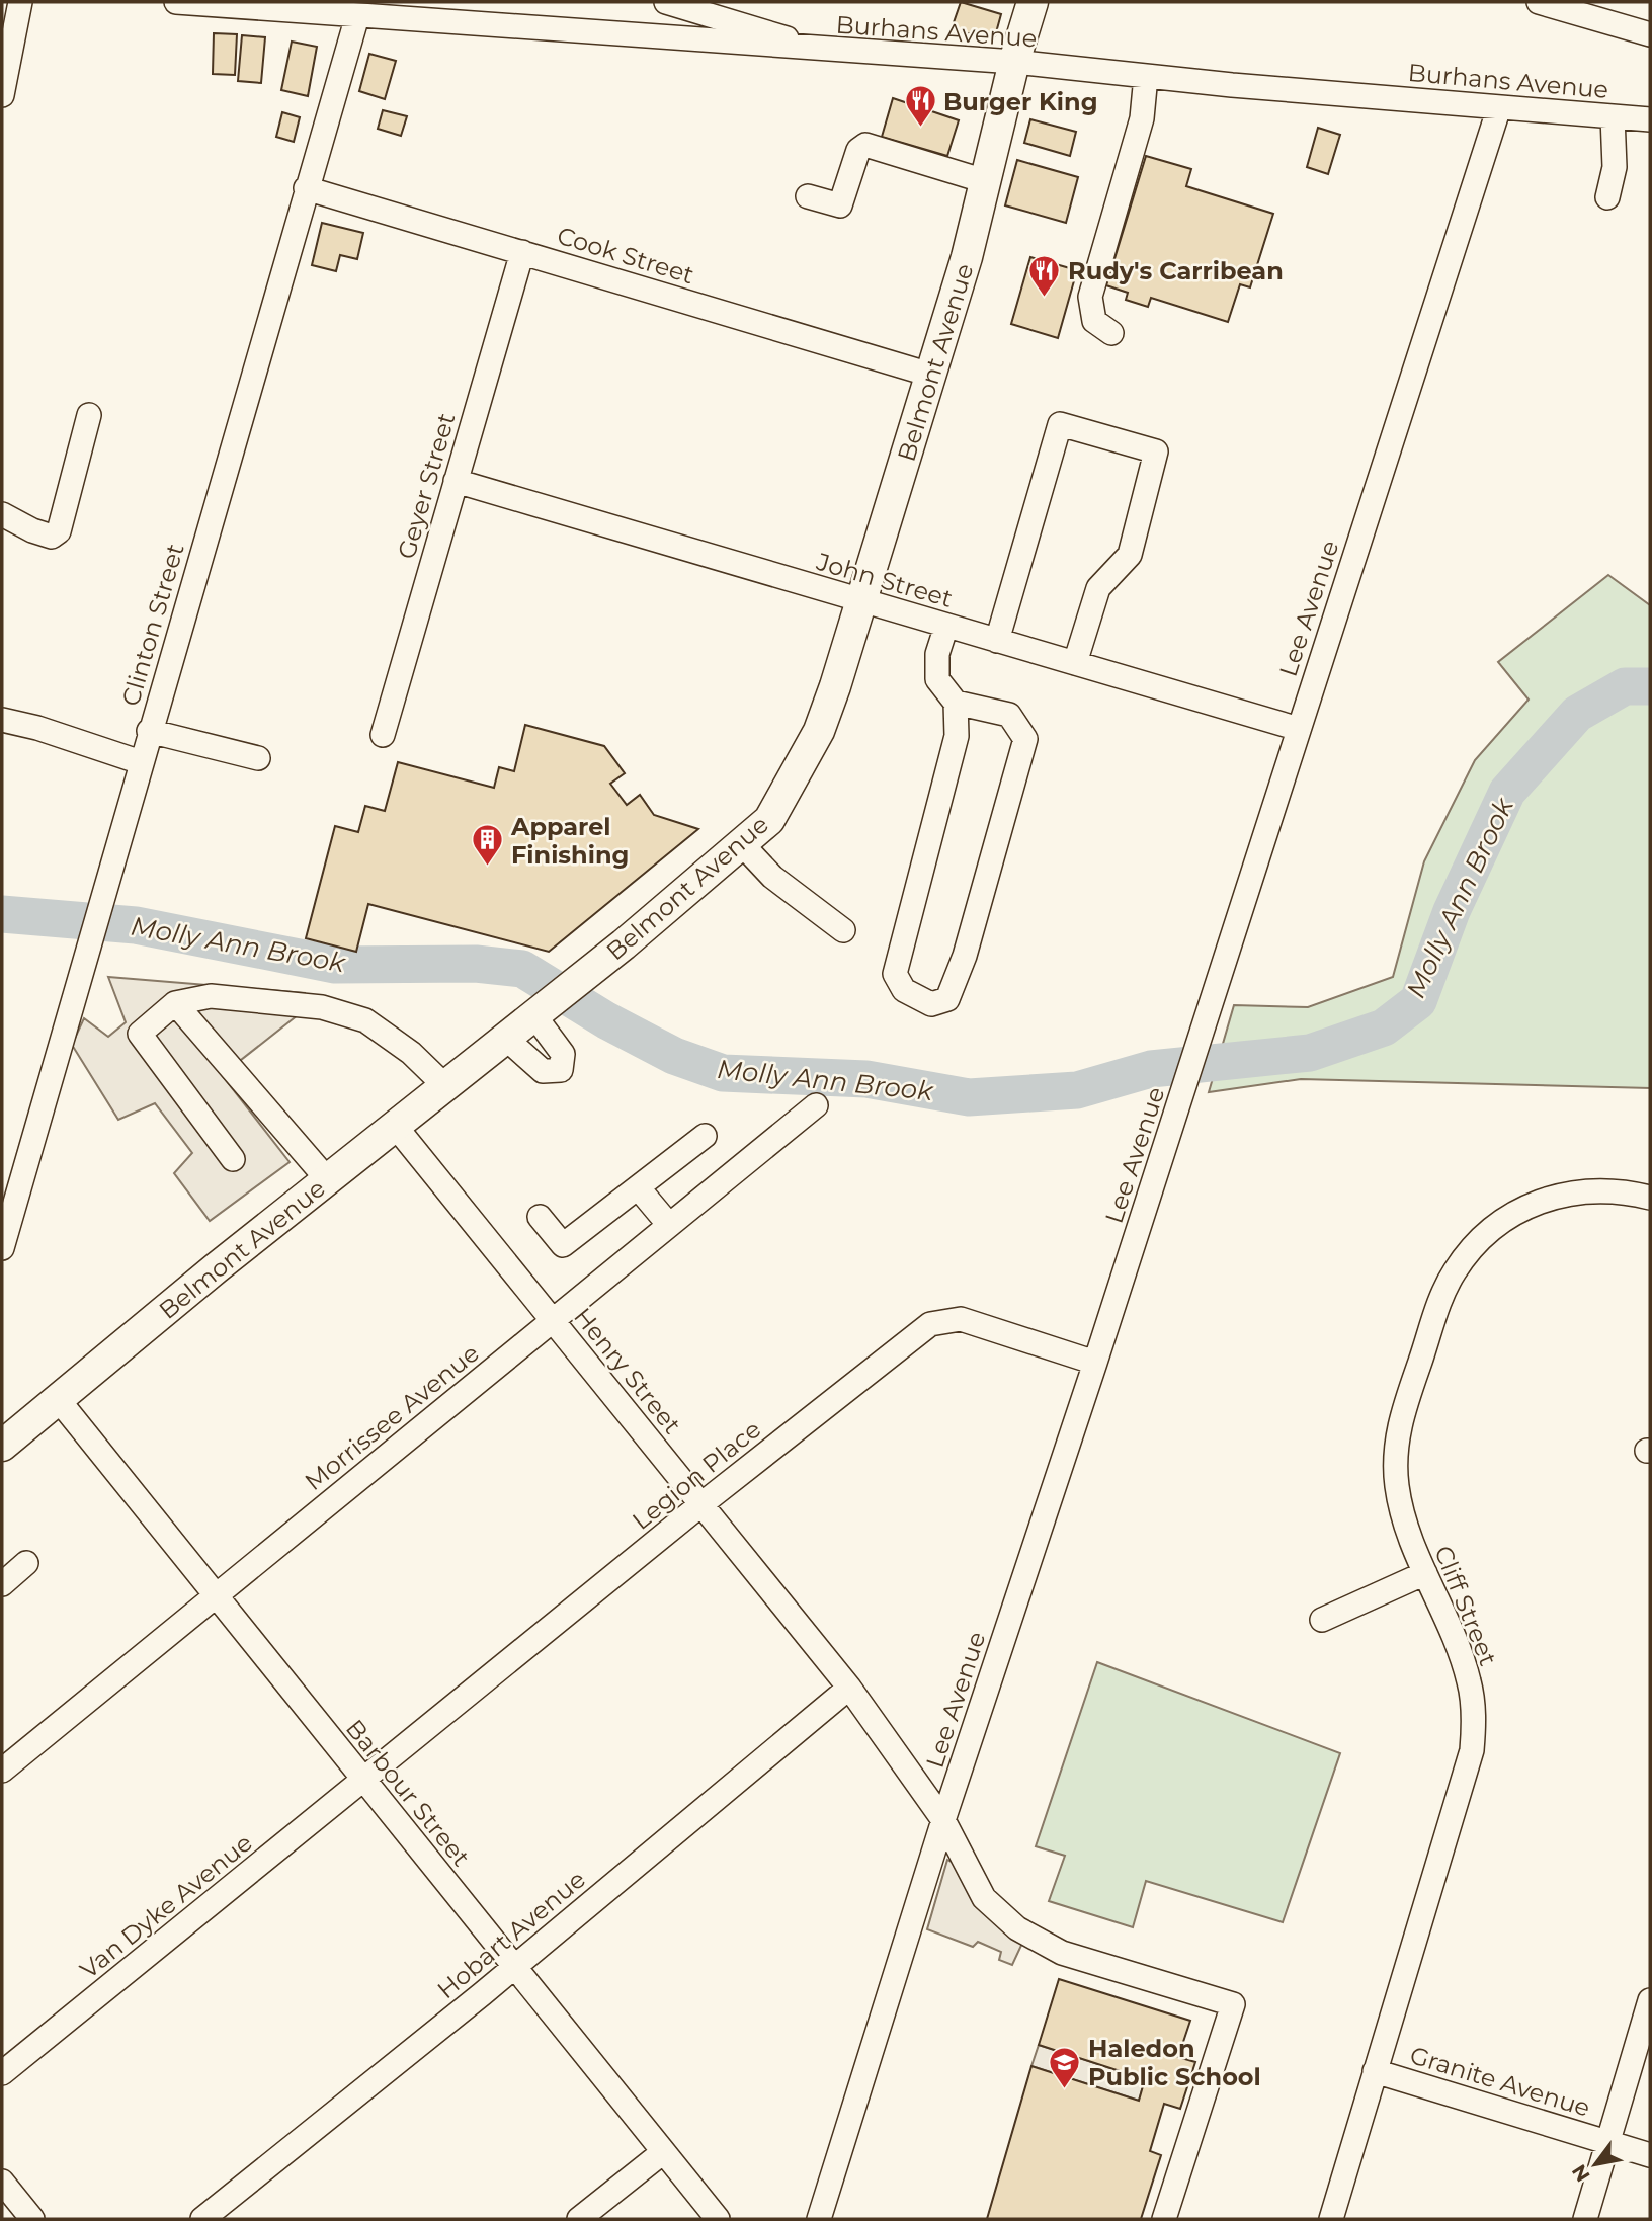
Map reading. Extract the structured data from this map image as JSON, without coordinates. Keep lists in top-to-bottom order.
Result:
{
  "streets": {
    "main road": ["Belmont Avenue"],
    "street": [
      "Burhans Avenue",
      "Cook Street",
      "Geyer Street",
      "John Street",
      "Lee Avenue",
      "Clinton Street",
      "Henry Street",
      "Morrissee Avenue",
      "Legion Place",
      "Cliff Street",
      "Barbour Street",
      "Van Dyke Avenue",
      "Hobart Avenue",
      "Granite Avenue"
    ]
  },
  "crossings": [
    ["Burhans Avenue", "Belmont Avenue"],
    ["Burhans Avenue", "Lee Avenue"],
    ["Burhans Avenue", "Clinton Street"],
    ["Cook Street", "Belmont Avenue"],
    ["Cook Street", "Geyer Street"],
    ["Cook Street", "Clinton Street"],
    ["Belmont Avenue", "John Street"],
    ["Belmont Avenue", "Henry Street"],
    ["Belmont Avenue", "Barbour Street"],
    ["Geyer Street", "John Street"],
    ["John Street", "Lee Avenue"],
    ["Lee Avenue", "Henry Street"],
    ["Lee Avenue", "Legion Place"],
    ["Henry Street", "Morrissee Avenue"],
    ["Henry Street", "Legion Place"],
    ["Henry Street", "Hobart Avenue"],
    ["Morrissee Avenue", "Barbour Street"],
    ["Legion Place", "Barbour Street"],
    ["Legion Place", "Van Dyke Avenue"],
    ["Cliff Street", "Granite Avenue"],
    ["Barbour Street", "Van Dyke Avenue"],
    ["Barbour Street", "Hobart Avenue"]
  ],
  "water": ["Molly Ann Brook"],
  "places": {
    "restaurant": ["Burger King", "Rudy's Carribean"],
    "building": ["Apparel Finishing"],
    "school or university": ["Haledon Public School"]
  },
  "north": "bottom left"
}
